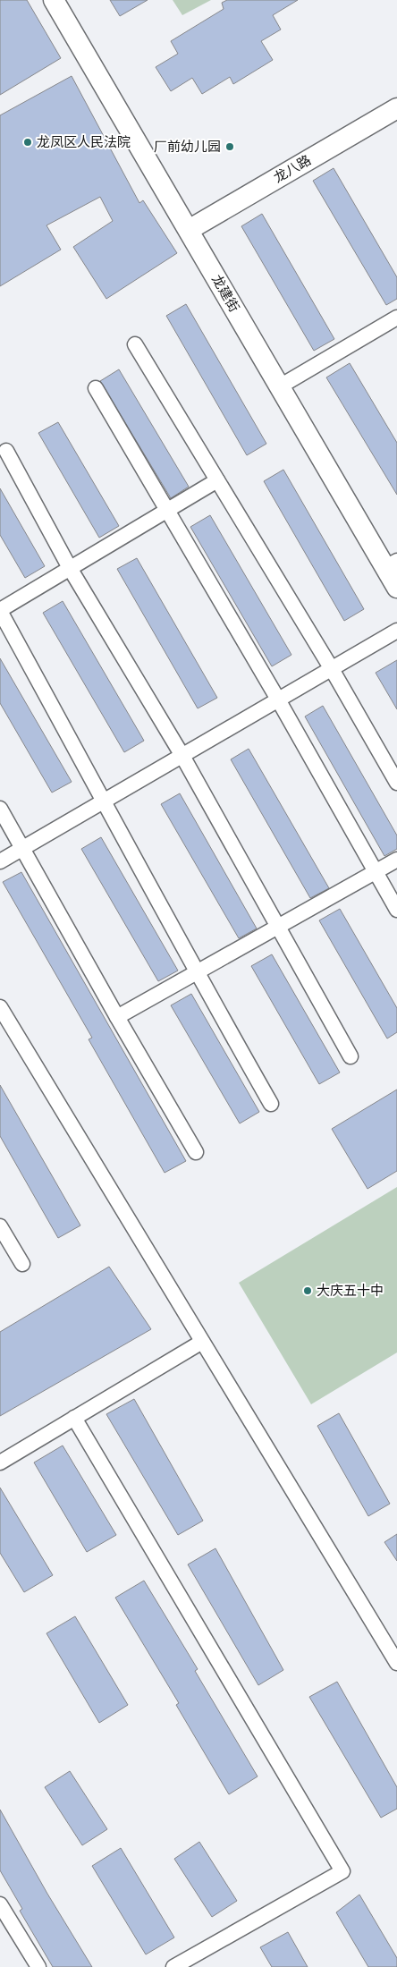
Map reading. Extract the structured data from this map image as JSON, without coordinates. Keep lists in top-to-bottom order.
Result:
{
  "streets": {
    "street": ["龙八路", "龙建街"]
  },
  "crossings": [
    ["龙八路", "龙建街"]
  ],
  "places": ["龙凤区人民法院", "厂前幼儿园", "大庆五十中"]
}
